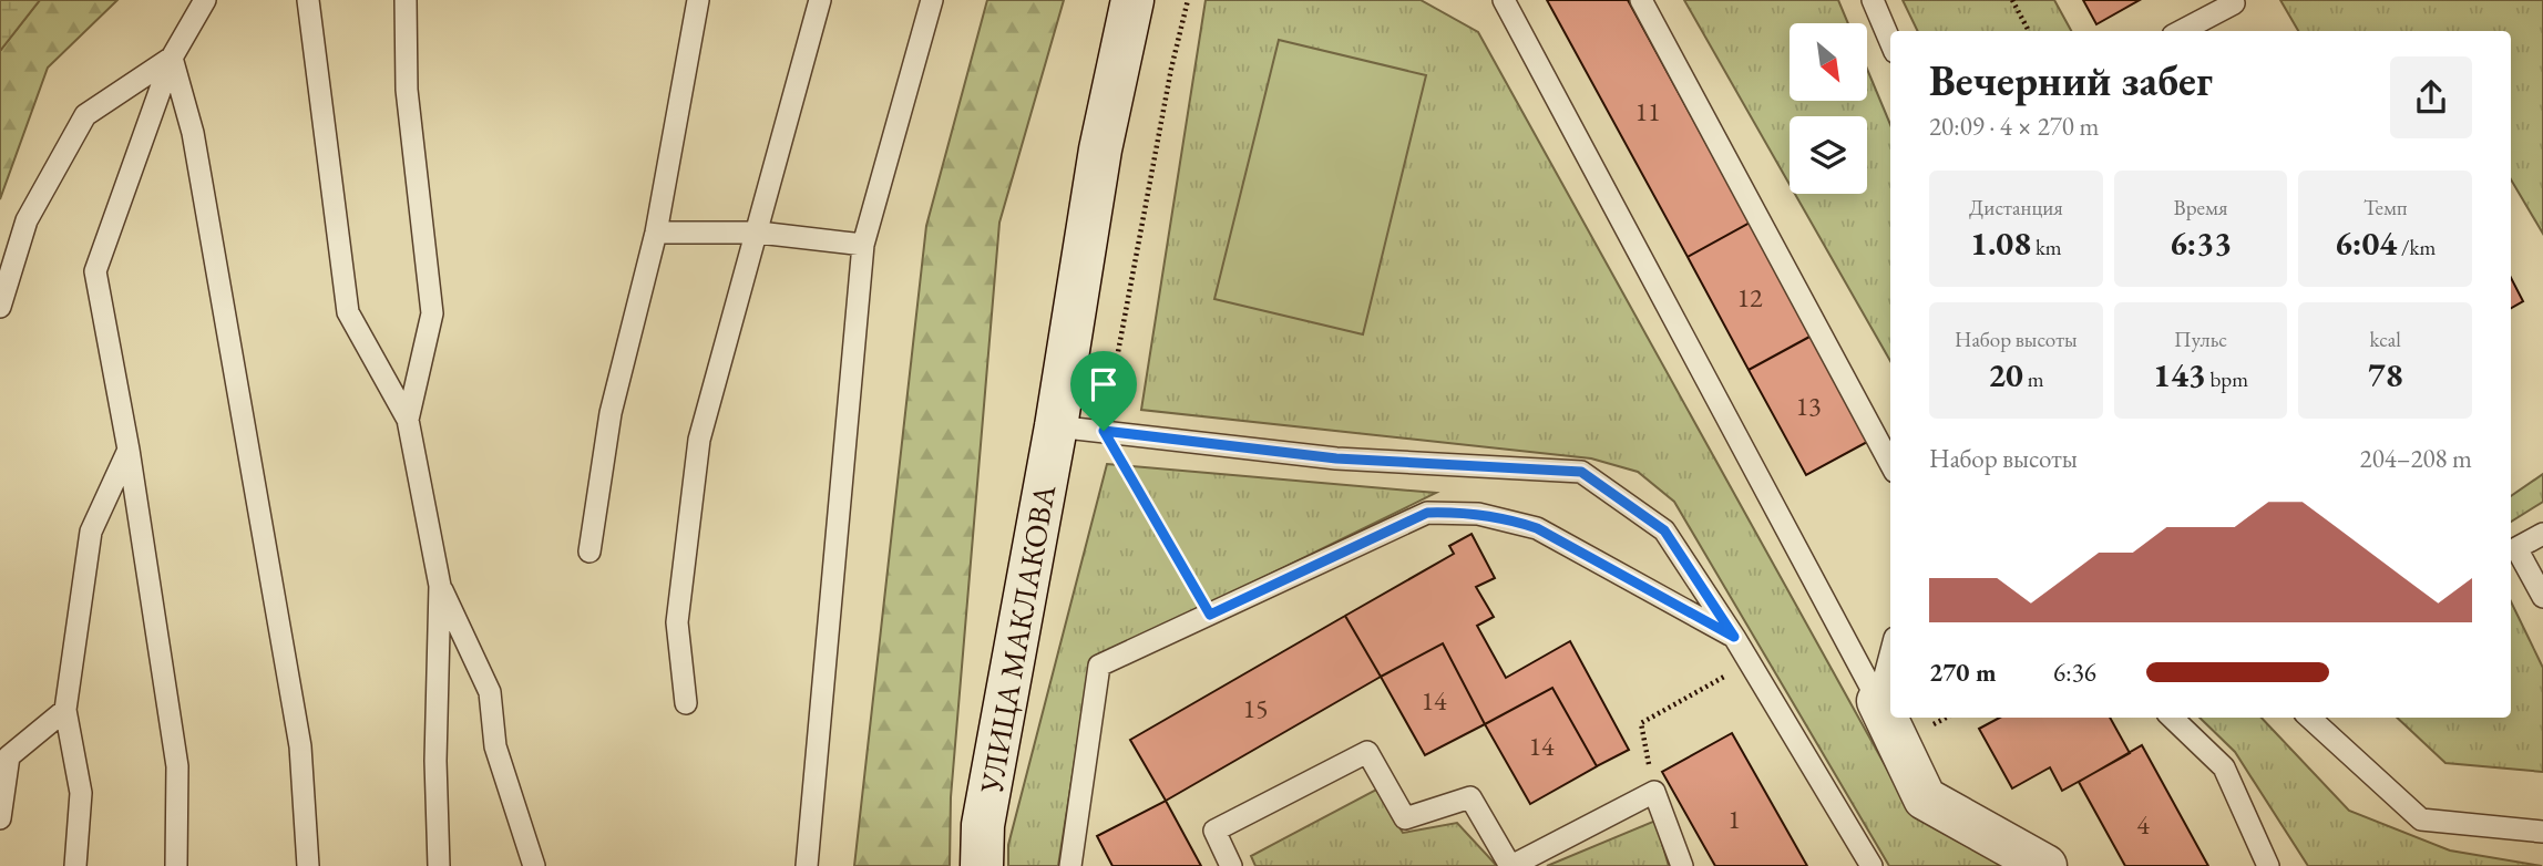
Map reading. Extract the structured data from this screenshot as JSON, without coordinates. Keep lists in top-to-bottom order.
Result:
{
  "streets": {
    "street": ["УЛИЦА МАКЛАКОВА"]
  },
  "house_numbers": [
    "11",
    "12",
    "13",
    "14",
    "15",
    "14",
    "1",
    "4"
  ],
  "north": "bottom right",
  "page": {
    "heading": ["Вечерний забег", "20:09 · 4 × 270 m"],
    "stats": [
      ["Дистанция", "1.08 km"],
      ["Время", "6:33"],
      ["Темп", "6:04 /km"],
      ["Набор высоты", "20 m"],
      ["Пульс", "143 bpm"],
      ["kcal", "78"]
    ],
    "chart": ["Набор высоты", "204–208 m"],
    "list": [
      {
        "name": "270 m",
        "note": "6:36"
      }
    ]
  }
}
